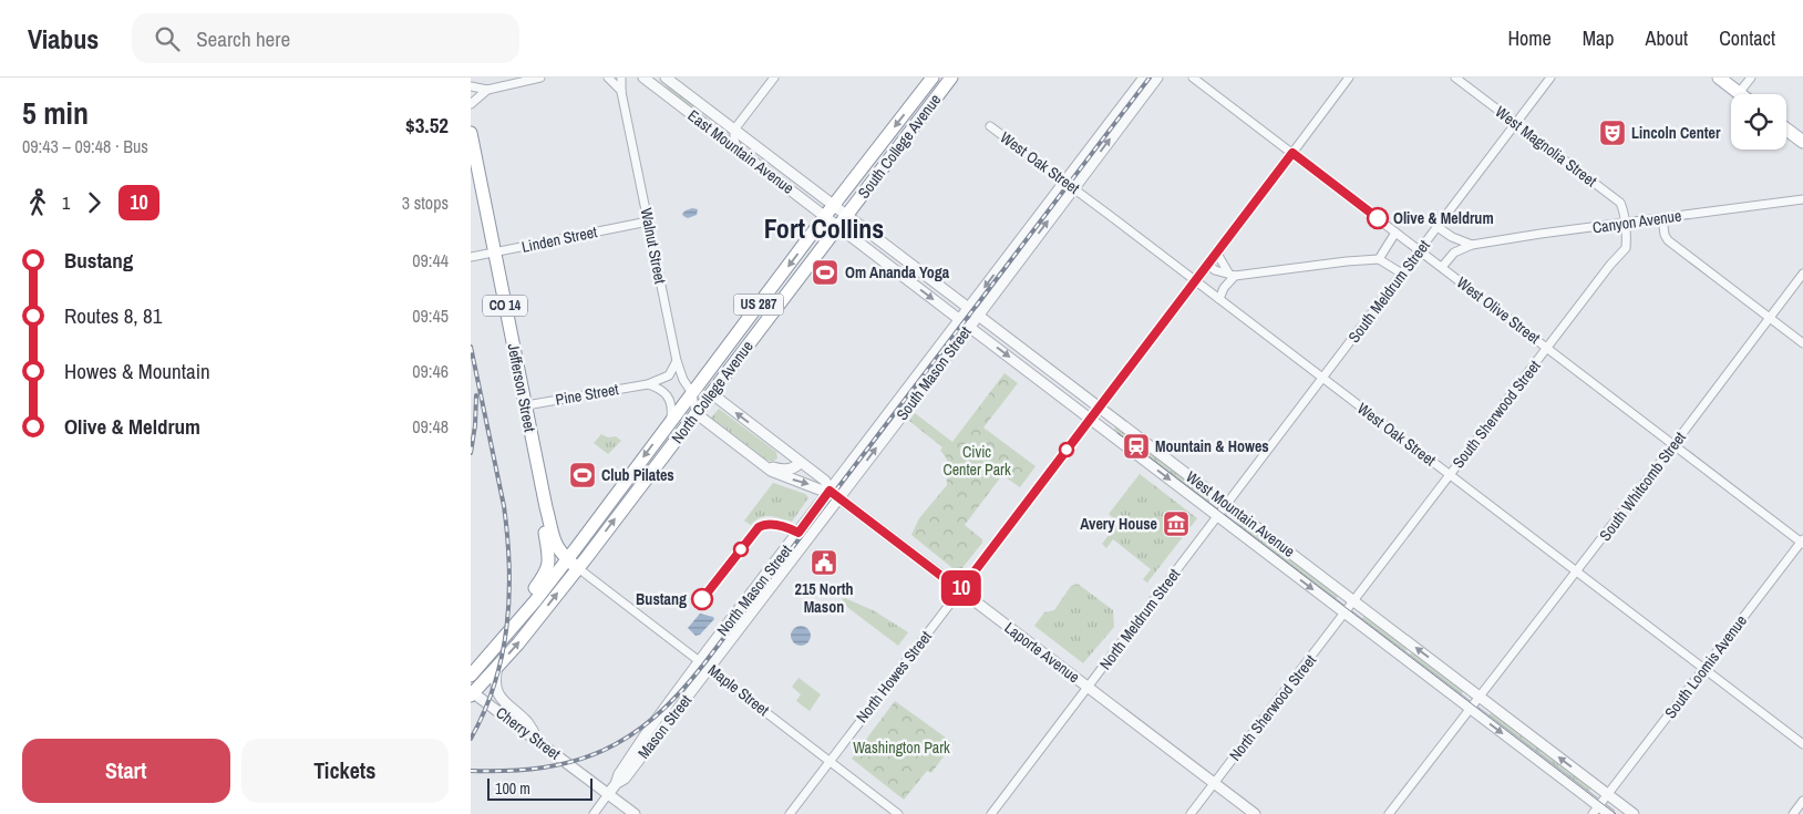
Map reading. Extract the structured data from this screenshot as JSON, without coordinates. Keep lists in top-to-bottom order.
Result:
{
  "streets": {
    "main road": [
      "South College Avenue",
      "US 287",
      "CO 14",
      "Jefferson Street",
      "North College Avenue"
    ],
    "street": [
      "West Magnolia Street",
      "East Mountain Avenue",
      "West Oak Street",
      "Canyon Avenue",
      "Linden Street",
      "Walnut Street",
      "South Meldrum Street",
      "West Olive Street",
      "South Mason Street",
      "Pine Street",
      "South Sherwood Street",
      "South Whitcomb Street",
      "West Mountain Avenue",
      "North Mason Street",
      "North Meldrum Street",
      "Laporte Avenue",
      "South Loomis Avenue",
      "North Howes Street",
      "Maple Street",
      "North Sherwood Street",
      "Mason Street",
      "Cherry Street"
    ]
  },
  "crossings": [
    ["South College Avenue", "East Mountain Avenue"],
    ["South College Avenue", "North College Avenue"],
    ["South College Avenue", "West Mountain Avenue"],
    ["West Magnolia Street", "Canyon Avenue"],
    ["West Magnolia Street", "South Meldrum Street"],
    ["West Magnolia Street", "South Sherwood Street"],
    ["East Mountain Avenue", "North College Avenue"],
    ["East Mountain Avenue", "West Mountain Avenue"],
    ["West Oak Street", "South Meldrum Street"],
    ["West Oak Street", "South Mason Street"],
    ["West Oak Street", "South Sherwood Street"],
    ["West Oak Street", "South Whitcomb Street"],
    ["West Oak Street", "South Loomis Avenue"],
    ["West Oak Street", "North Howes Street"],
    ["Canyon Avenue", "West Olive Street"],
    ["Canyon Avenue", "South Sherwood Street"],
    ["Linden Street", "Walnut Street"],
    ["Linden Street", "Jefferson Street"],
    ["Walnut Street", "North College Avenue"],
    ["Walnut Street", "Pine Street"],
    ["South Meldrum Street", "West Olive Street"],
    ["South Meldrum Street", "West Mountain Avenue"],
    ["South Meldrum Street", "North Meldrum Street"],
    ["CO 14", "Jefferson Street"],
    ["CO 14", "North College Avenue"],
    ["West Olive Street", "South Sherwood Street"],
    ["West Olive Street", "South Whitcomb Street"],
    ["West Olive Street", "South Loomis Avenue"],
    ["West Olive Street", "North Howes Street"],
    ["South Mason Street", "West Mountain Avenue"],
    ["South Mason Street", "North Mason Street"],
    ["South Mason Street", "Laporte Avenue"],
    ["South Mason Street", "Maple Street"],
    ["South Mason Street", "Mason Street"],
    ["Jefferson Street", "North College Avenue"],
    ["Jefferson Street", "Pine Street"],
    ["Jefferson Street", "Maple Street"],
    ["North College Avenue", "West Mountain Avenue"],
    ["North College Avenue", "Laporte Avenue"],
    ["North College Avenue", "Maple Street"],
    ["North College Avenue", "Cherry Street"],
    ["South Sherwood Street", "West Mountain Avenue"],
    ["South Sherwood Street", "North Sherwood Street"],
    ["South Whitcomb Street", "West Mountain Avenue"],
    ["West Mountain Avenue", "North Mason Street"],
    ["West Mountain Avenue", "North Meldrum Street"],
    ["West Mountain Avenue", "South Loomis Avenue"],
    ["West Mountain Avenue", "North Howes Street"],
    ["West Mountain Avenue", "North Sherwood Street"],
    ["North Mason Street", "Laporte Avenue"],
    ["North Mason Street", "Maple Street"],
    ["North Mason Street", "Mason Street"],
    ["North Meldrum Street", "Laporte Avenue"],
    ["Laporte Avenue", "North Howes Street"],
    ["Laporte Avenue", "North Sherwood Street"],
    ["North Howes Street", "Maple Street"],
    ["Maple Street", "Mason Street"],
    ["Mason Street", "Cherry Street"]
  ],
  "districts": ["Fort Collins"],
  "parks": ["Civic Center Park", "Washington Park"],
  "places": {
    "theatre": ["Lincoln Center"],
    "other": ["Olive & Meldrum", "Bustang"],
    "sports": ["Om Ananda Yoga", "Club Pilates"],
    "station": ["Mountain & Howes"],
    "museum": ["Avery House"],
    "public building": ["215 North Mason"]
  },
  "lines": ["bus line 10"],
  "scale_bar": "100 m",
  "page": {
    "header": "Viabus",
    "search": "Search here",
    "nav": [
      "Home",
      "Map",
      "About",
      "Contact"
    ],
    "heading": ["5 min", "09:43 – 09:48 · Bus", "$3.52"],
    "on_map": "10",
    "legs": ["1", "10", "3 stops"],
    "list": [
      {
        "name": "Bustang",
        "value": "09:44"
      },
      {
        "name": "Routes 8, 81",
        "value": "09:45"
      },
      {
        "name": "Howes & Mountain",
        "value": "09:46"
      },
      {
        "name": "Olive & Meldrum",
        "value": "09:48"
      }
    ],
    "buttons": ["Start", "Tickets"],
    "scale": "100 m"
  }
}
